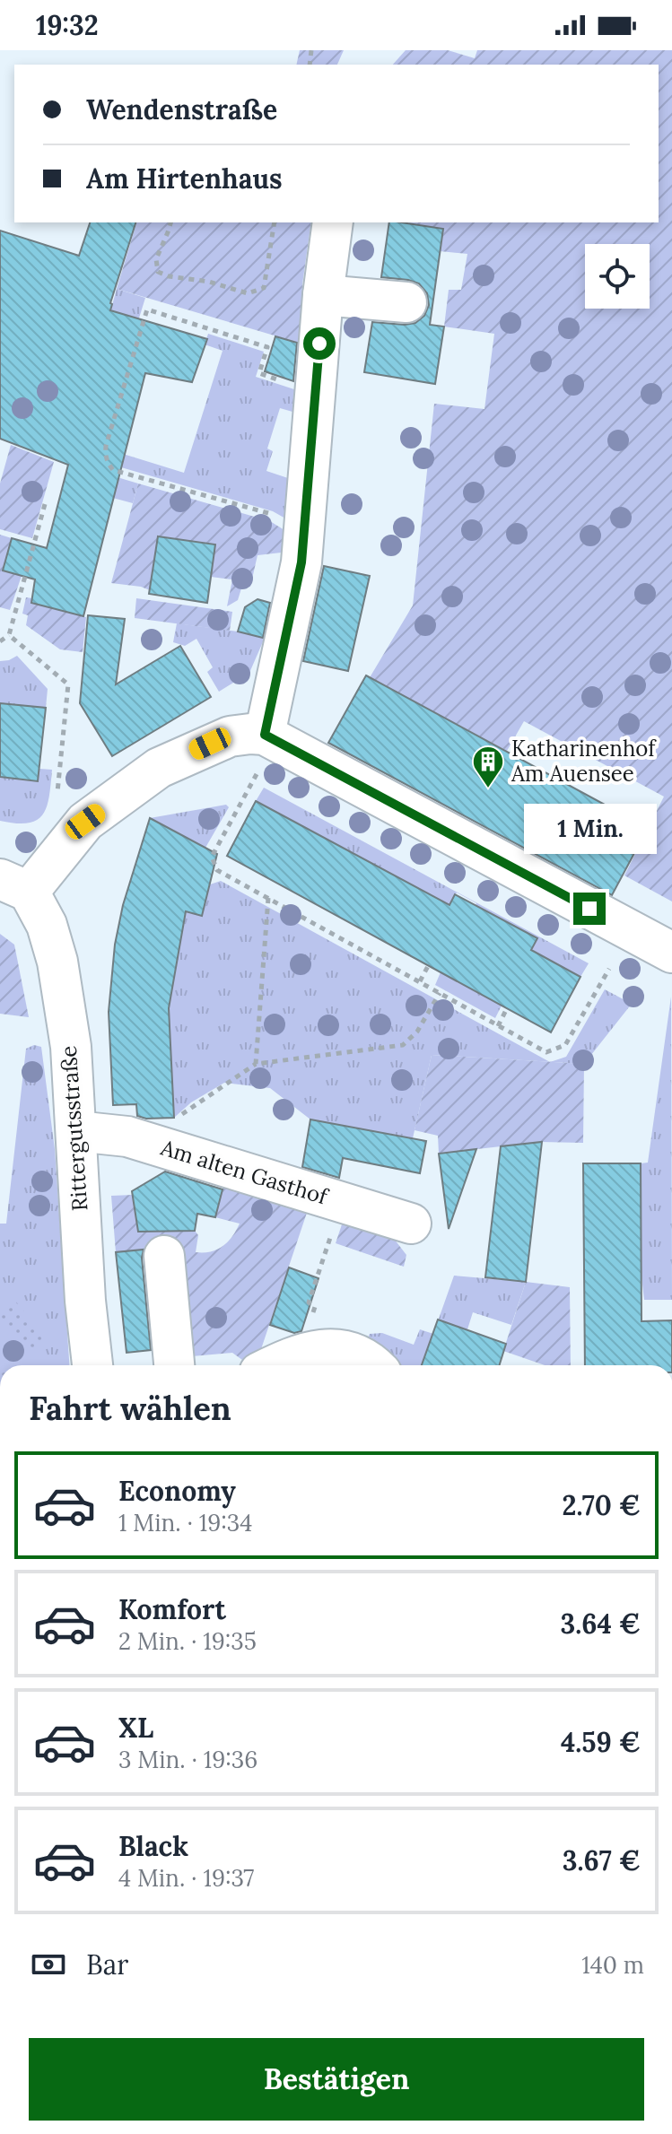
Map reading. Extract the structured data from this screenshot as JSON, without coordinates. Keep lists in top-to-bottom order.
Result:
{
  "streets": {
    "street": ["Rittergutsstraße", "Am alten Gasthof"]
  },
  "crossings": [
    ["Rittergutsstraße", "Am alten Gasthof"]
  ],
  "places": {
    "building": ["Katharinenhof Am Auensee"]
  },
  "page": {
    "status": "19:32",
    "banner": ["Wendenstraße", "Am Hirtenhaus"],
    "bubble": "1 Min.",
    "heading": "Fahrt wählen",
    "list": [
      {
        "name": "Economy",
        "note": "1 Min. · 19:34",
        "value": "2.70 €"
      },
      {
        "name": "Komfort",
        "note": "2 Min. · 19:35",
        "value": "3.64 €"
      },
      {
        "name": "XL",
        "note": "3 Min. · 19:36",
        "value": "4.59 €"
      },
      {
        "name": "Black",
        "note": "4 Min. · 19:37",
        "value": "3.67 €"
      }
    ],
    "pay": ["Bar", "140 m"],
    "buttons": "Bestätigen"
  }
}
